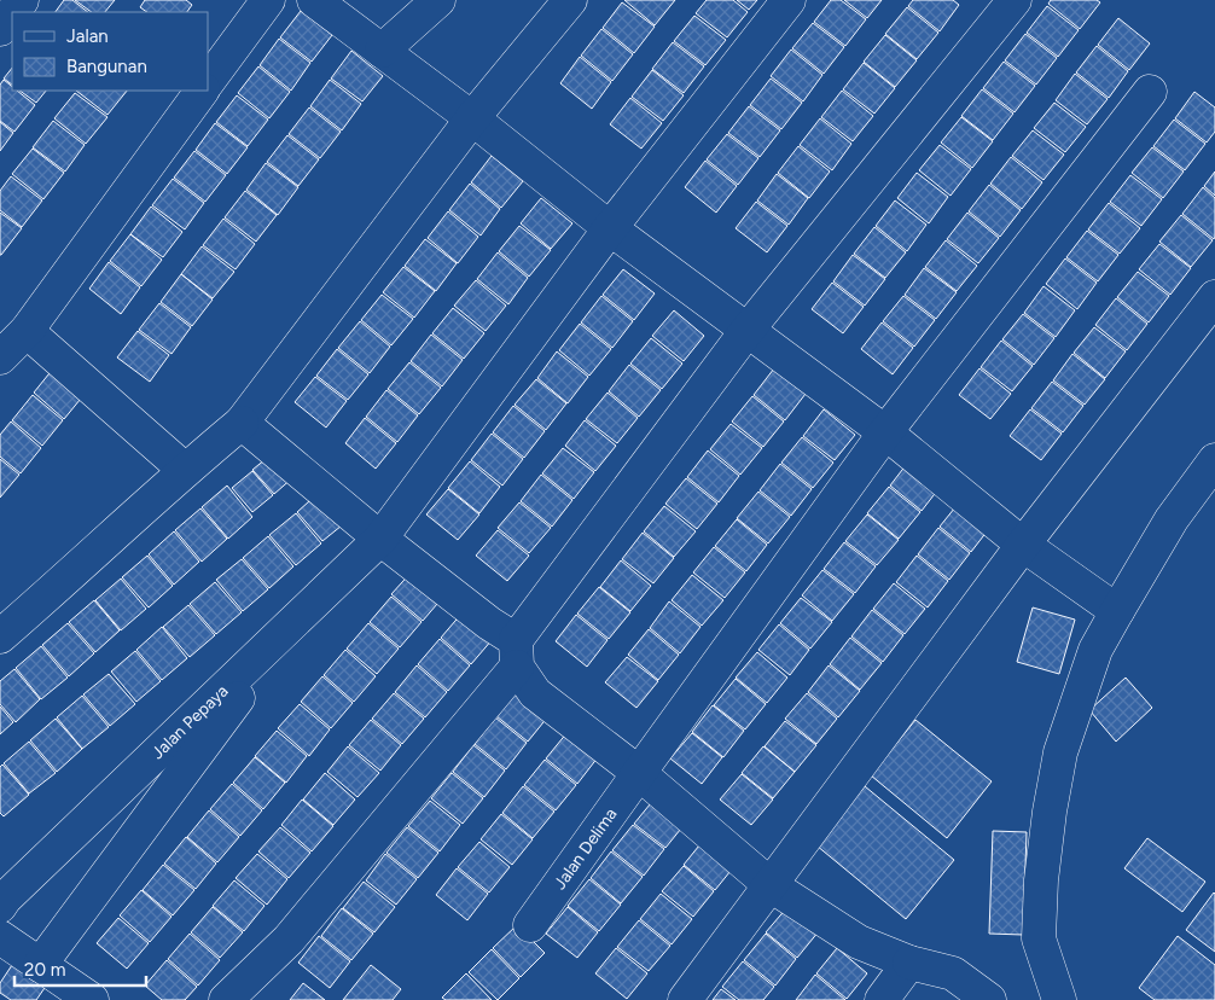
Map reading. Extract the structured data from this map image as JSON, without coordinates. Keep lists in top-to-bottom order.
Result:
{
  "streets": {
    "street": ["Jalan Pepaya", "Jalan Delima"]
  },
  "legend": ["Jalan", "Bangunan"],
  "scale_bar": "20 m"
}
